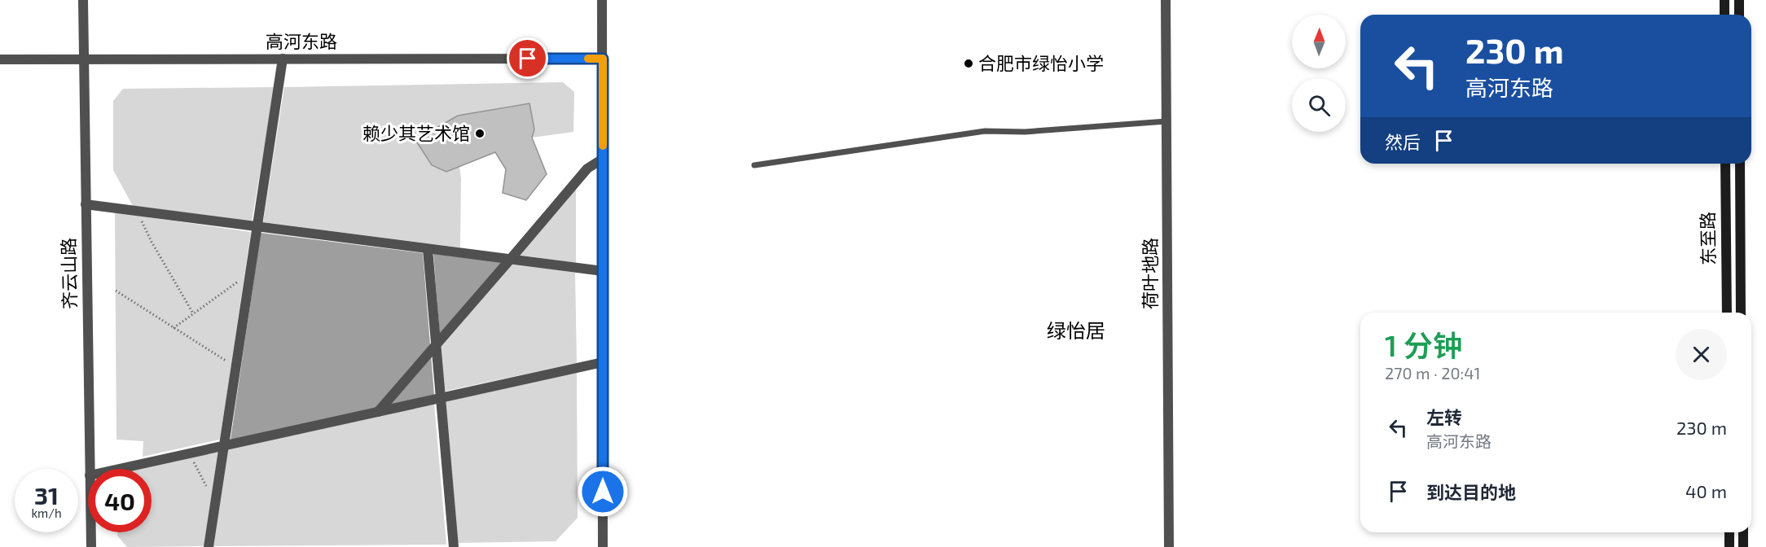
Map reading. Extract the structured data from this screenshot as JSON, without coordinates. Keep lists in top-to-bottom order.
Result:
{
  "streets": {
    "main road": ["东至路"],
    "street": ["高河东路", "齐云山路", "荷叶地路"]
  },
  "crossings": [
    ["高河东路", "齐云山路"]
  ],
  "districts": ["绿怡居"],
  "places": ["合肥市绿怡小学", "赖少其艺术馆"],
  "north": "top",
  "page": {
    "turn": ["230 m", "高河东路"],
    "then": "然后",
    "heading": ["1 分钟", "270 m · 20:41"],
    "list": [
      {
        "name": "左转",
        "note": "高河东路",
        "value": "230 m"
      },
      {
        "name": "到达目的地",
        "value": "40 m"
      }
    ],
    "speed": "31 km/h",
    "limit": "40"
  }
}
